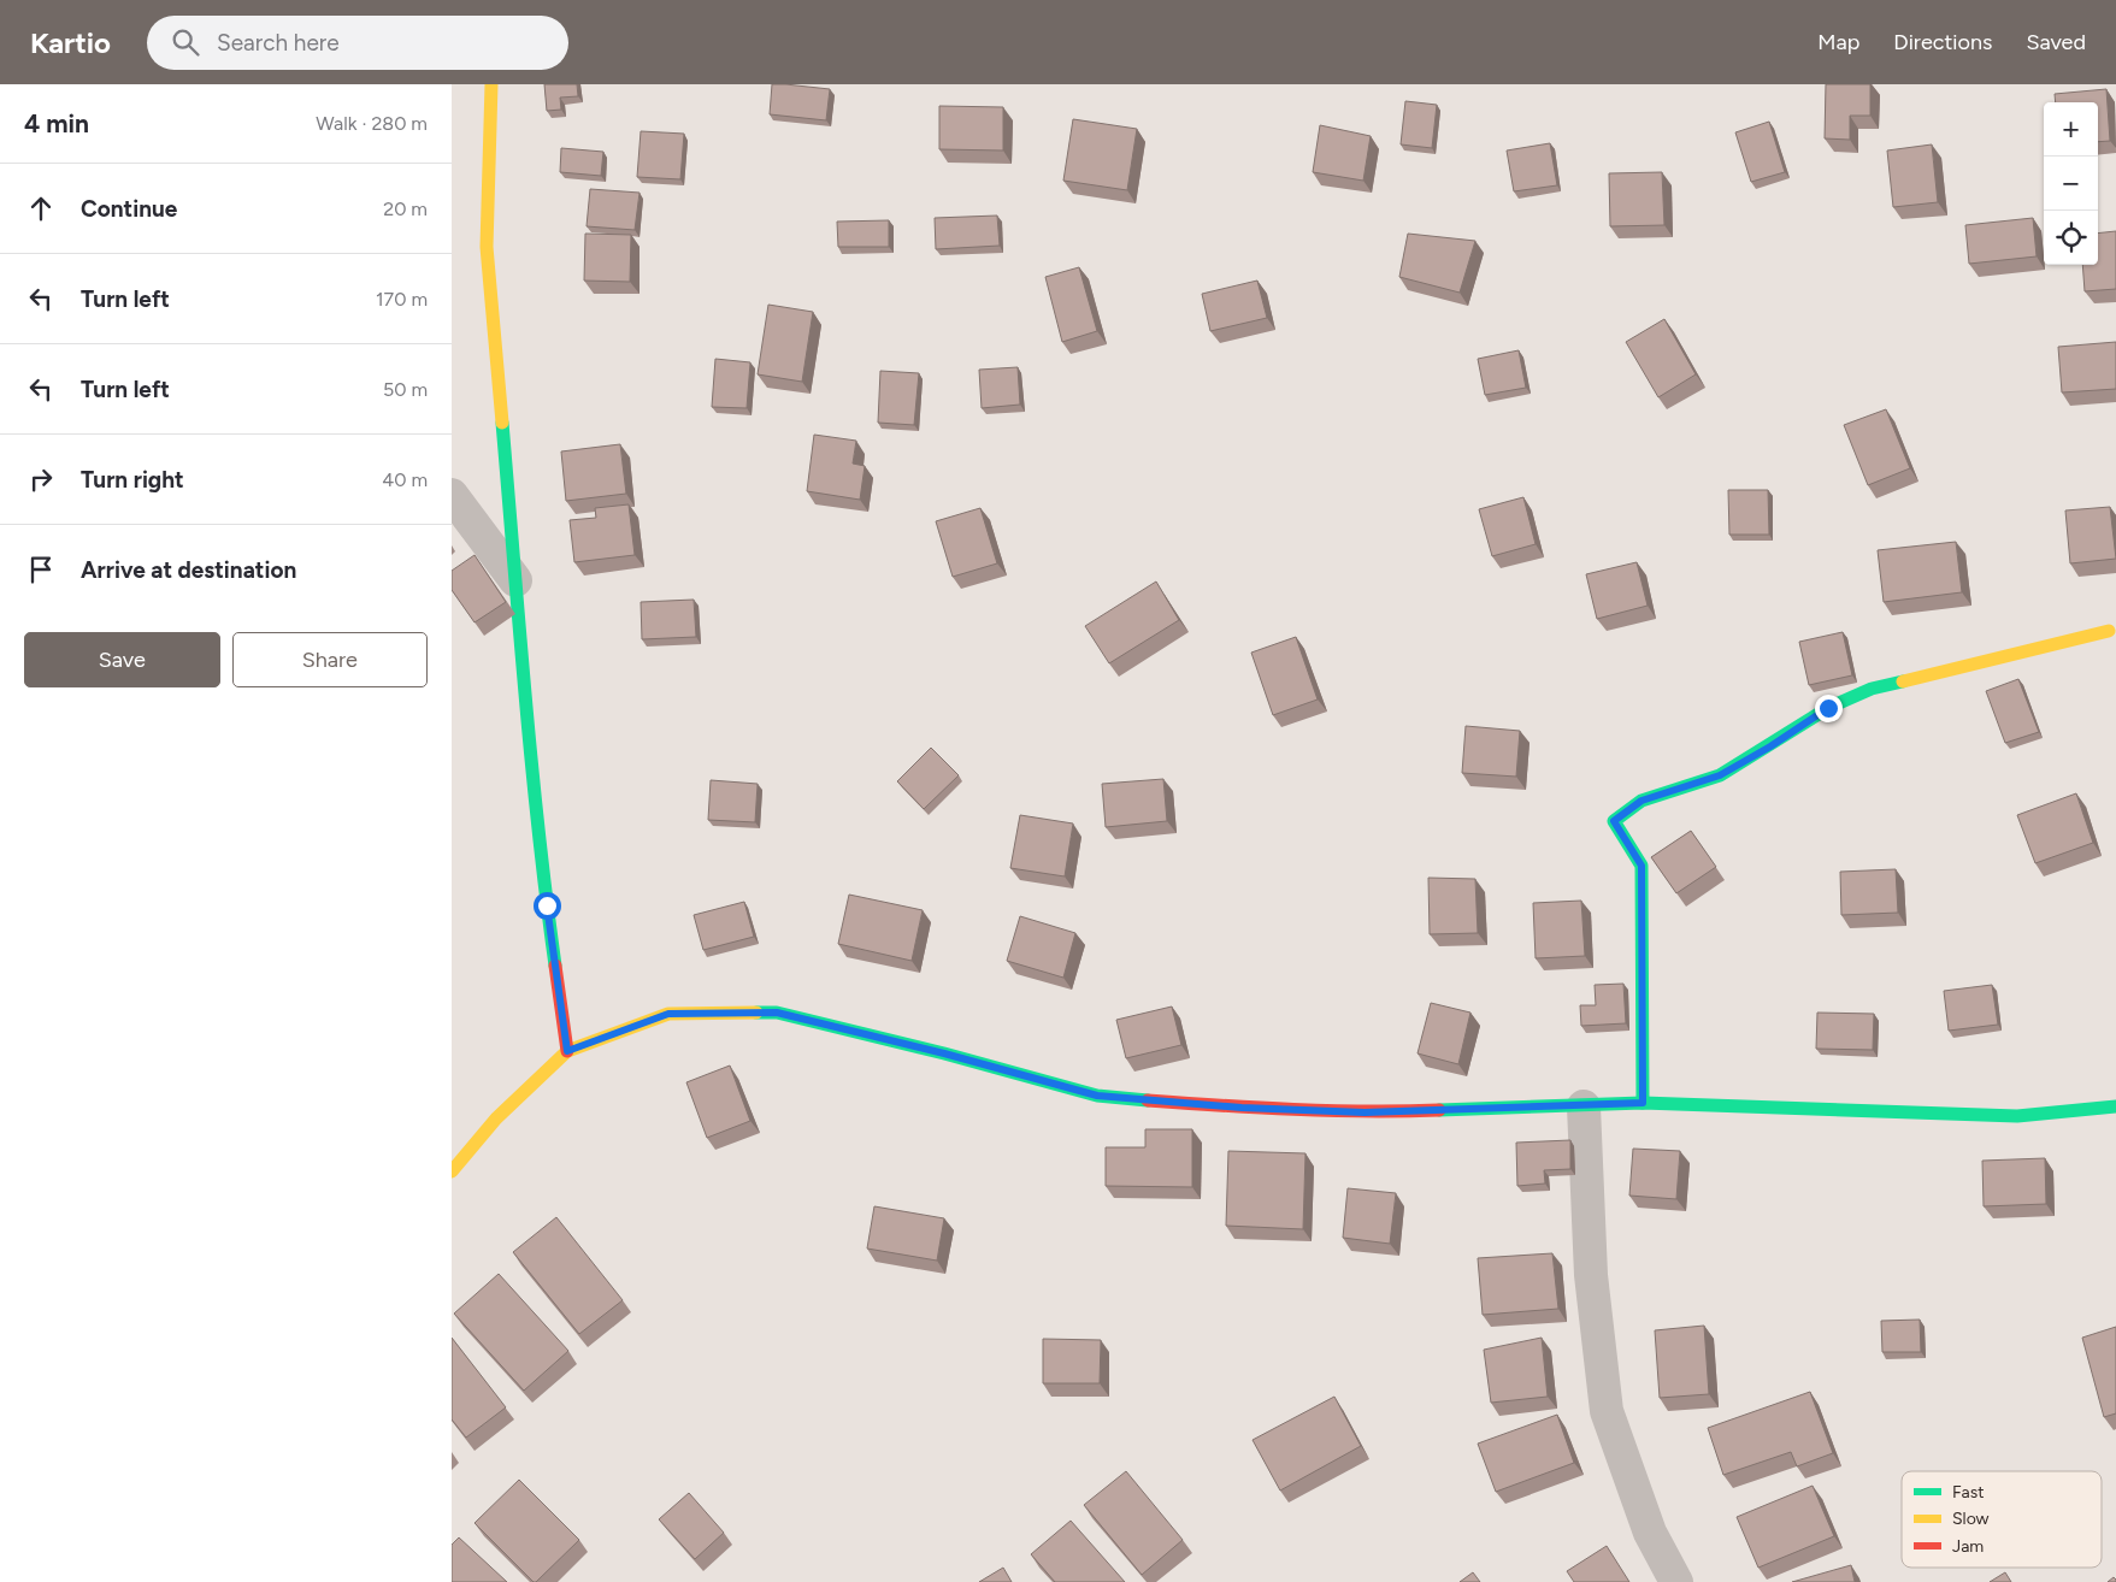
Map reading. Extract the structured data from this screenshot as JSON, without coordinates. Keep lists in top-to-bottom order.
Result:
{
  "legend": ["Fast", "Slow", "Jam"],
  "page": {
    "header": "Kartio",
    "search": "Search here",
    "nav": ["Map", "Directions", "Saved"],
    "heading": ["4 min", "Walk · 280 m"],
    "map_buttons": ["+", "−"],
    "list": [
      ["Continue", "20 m"],
      ["Turn left", "170 m"],
      ["Turn left", "50 m"],
      ["Turn right", "40 m"],
      "Arrive at destination"
    ],
    "buttons": ["Save", "Share"]
  }
}
